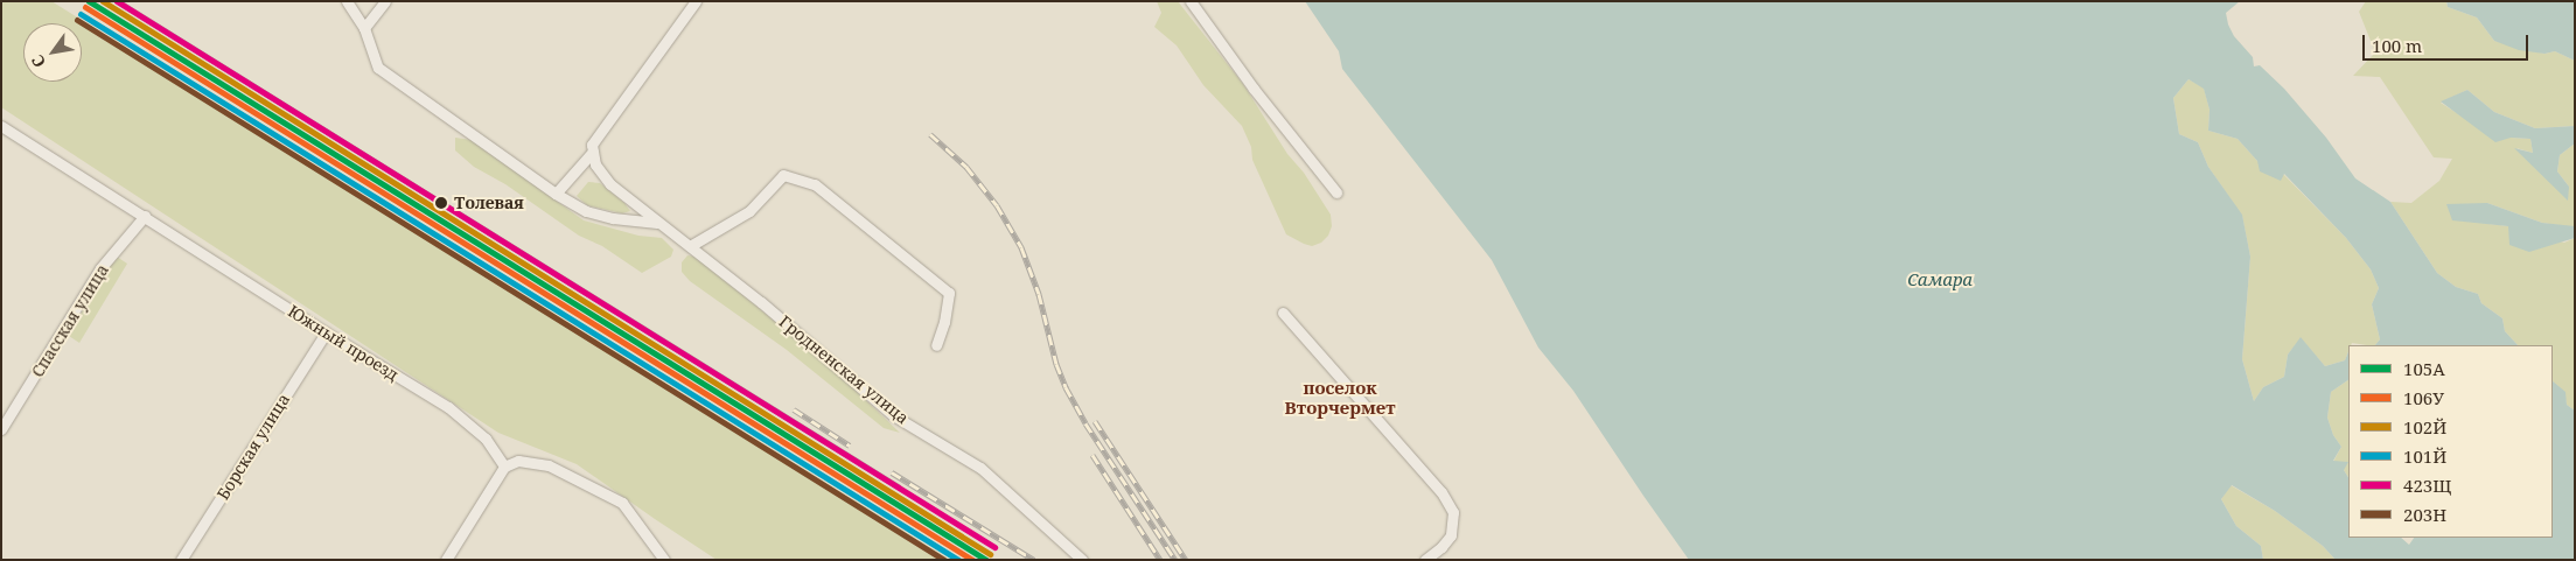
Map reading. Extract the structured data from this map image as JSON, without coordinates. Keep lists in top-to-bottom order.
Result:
{
  "streets": {
    "street": [
      "Спасская улица",
      "Южный проезд",
      "Гродненская улица",
      "Борская улица"
    ]
  },
  "crossings": [
    ["Спасская улица", "Южный проезд"],
    ["Южный проезд", "Борская улица"]
  ],
  "districts": ["поселок Вторчермет"],
  "water": ["Самара"],
  "places": ["Толевая"],
  "lines": [
    "transit line 105А",
    "transit line 102Й",
    "transit line 423Щ",
    "transit line 106У",
    "transit line 101Й",
    "transit line 203Н"
  ],
  "legend": [
    "105А",
    "106У",
    "102Й",
    "101Й",
    "423Щ",
    "203Н"
  ],
  "scale_bar": "100 m",
  "north": "bottom left"
}
